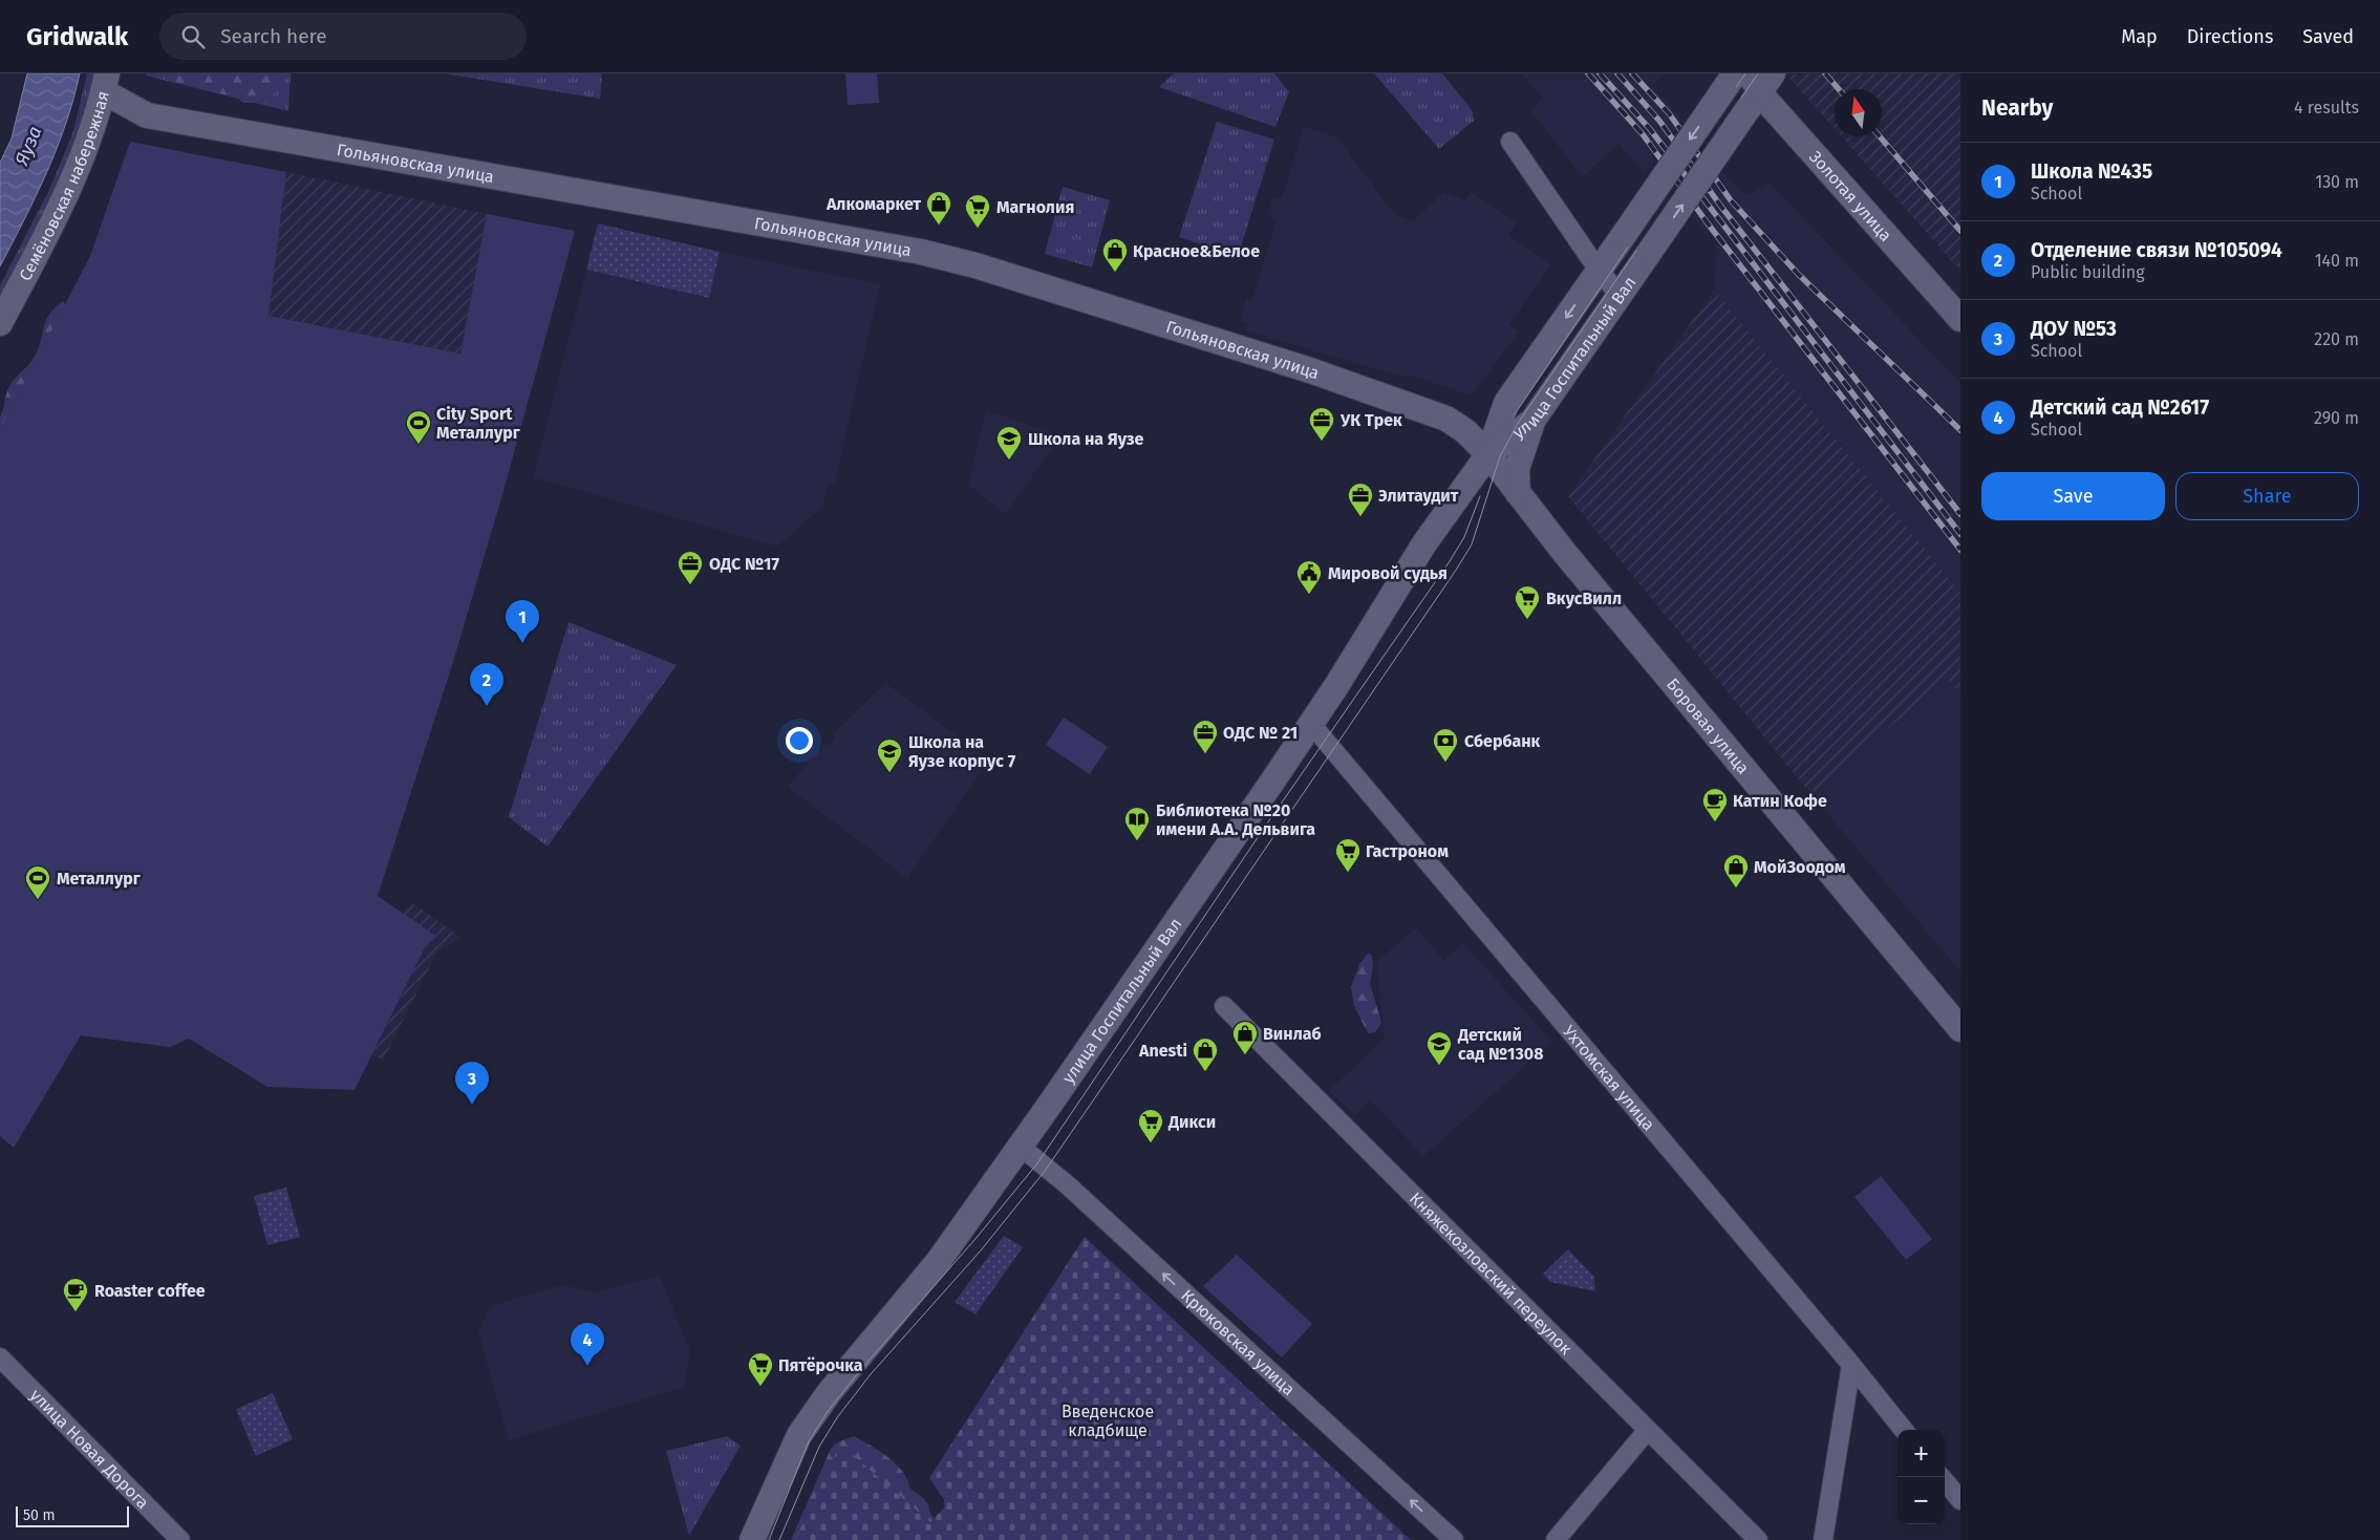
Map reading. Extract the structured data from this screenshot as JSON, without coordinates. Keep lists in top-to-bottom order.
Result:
{
  "streets": {
    "street": [
      "Гольяновская улица",
      "Семёновская набережная",
      "Золотая улица",
      "улица Госпитальный Вал",
      "Боровая улица",
      "Ухтомская улица",
      "Княжекозловский переулок",
      "Крюковская улица",
      "улица Новая Дорога"
    ]
  },
  "crossings": [
    ["Гольяновская улица", "Семёновская набережная"],
    ["Гольяновская улица", "улица Госпитальный Вал"],
    ["Гольяновская улица", "Боровая улица"],
    ["Золотая улица", "улица Госпитальный Вал"],
    ["улица Госпитальный Вал", "Боровая улица"],
    ["улица Госпитальный Вал", "Ухтомская улица"],
    ["улица Госпитальный Вал", "Крюковская улица"]
  ],
  "one_way": ["Крюковская улица"],
  "water": ["Яуза"],
  "parks": ["Введенское кладбище"],
  "places": {
    "shop": [
      "Алкомаркет",
      "Красное&Белое",
      "МойЗоодом",
      "Винлаб",
      "Anesti"
    ],
    "supermarket": [
      "Магнолия",
      "ВкусВилл",
      "Гастроном",
      "Дикси",
      "Пятёрочка"
    ],
    "office": [
      "УК Трек",
      "Элитаудит",
      "ОДС №17",
      "ОДС № 21"
    ],
    "sports": ["City Sport Металлург", "Металлург"],
    "school or university": ["Школа на Яузе", "Школа на Яузе корпус 7", "Детский сад №1308"],
    "public building": ["Мировой судья"],
    "bank": ["Сбербанк"],
    "cafe": ["Катин Кофе", "Roaster coffee"],
    "library": ["Библиотека №20 имени А.А. Дельвига"]
  },
  "scale_bar": "50 m",
  "north": "top",
  "page": {
    "header": "Gridwalk",
    "search": "Search here",
    "nav": ["Map", "Directions", "Saved"],
    "heading": ["Nearby", "4 results"],
    "list": [
      {
        "mark": "1",
        "name": "Школа №435",
        "note": "School",
        "value": "130 m"
      },
      {
        "mark": "2",
        "name": "Отделение связи №105094",
        "note": "Public building",
        "value": "140 m"
      },
      {
        "mark": "3",
        "name": "ДОУ №53",
        "note": "School",
        "value": "220 m"
      },
      {
        "mark": "4",
        "name": "Детский сад №2617",
        "note": "School",
        "value": "290 m"
      }
    ],
    "buttons": ["Save", "Share"],
    "pins": [
      "1",
      "2",
      "3",
      "4"
    ],
    "map_buttons": ["+", "−"],
    "scale": "50 m"
  }
}
